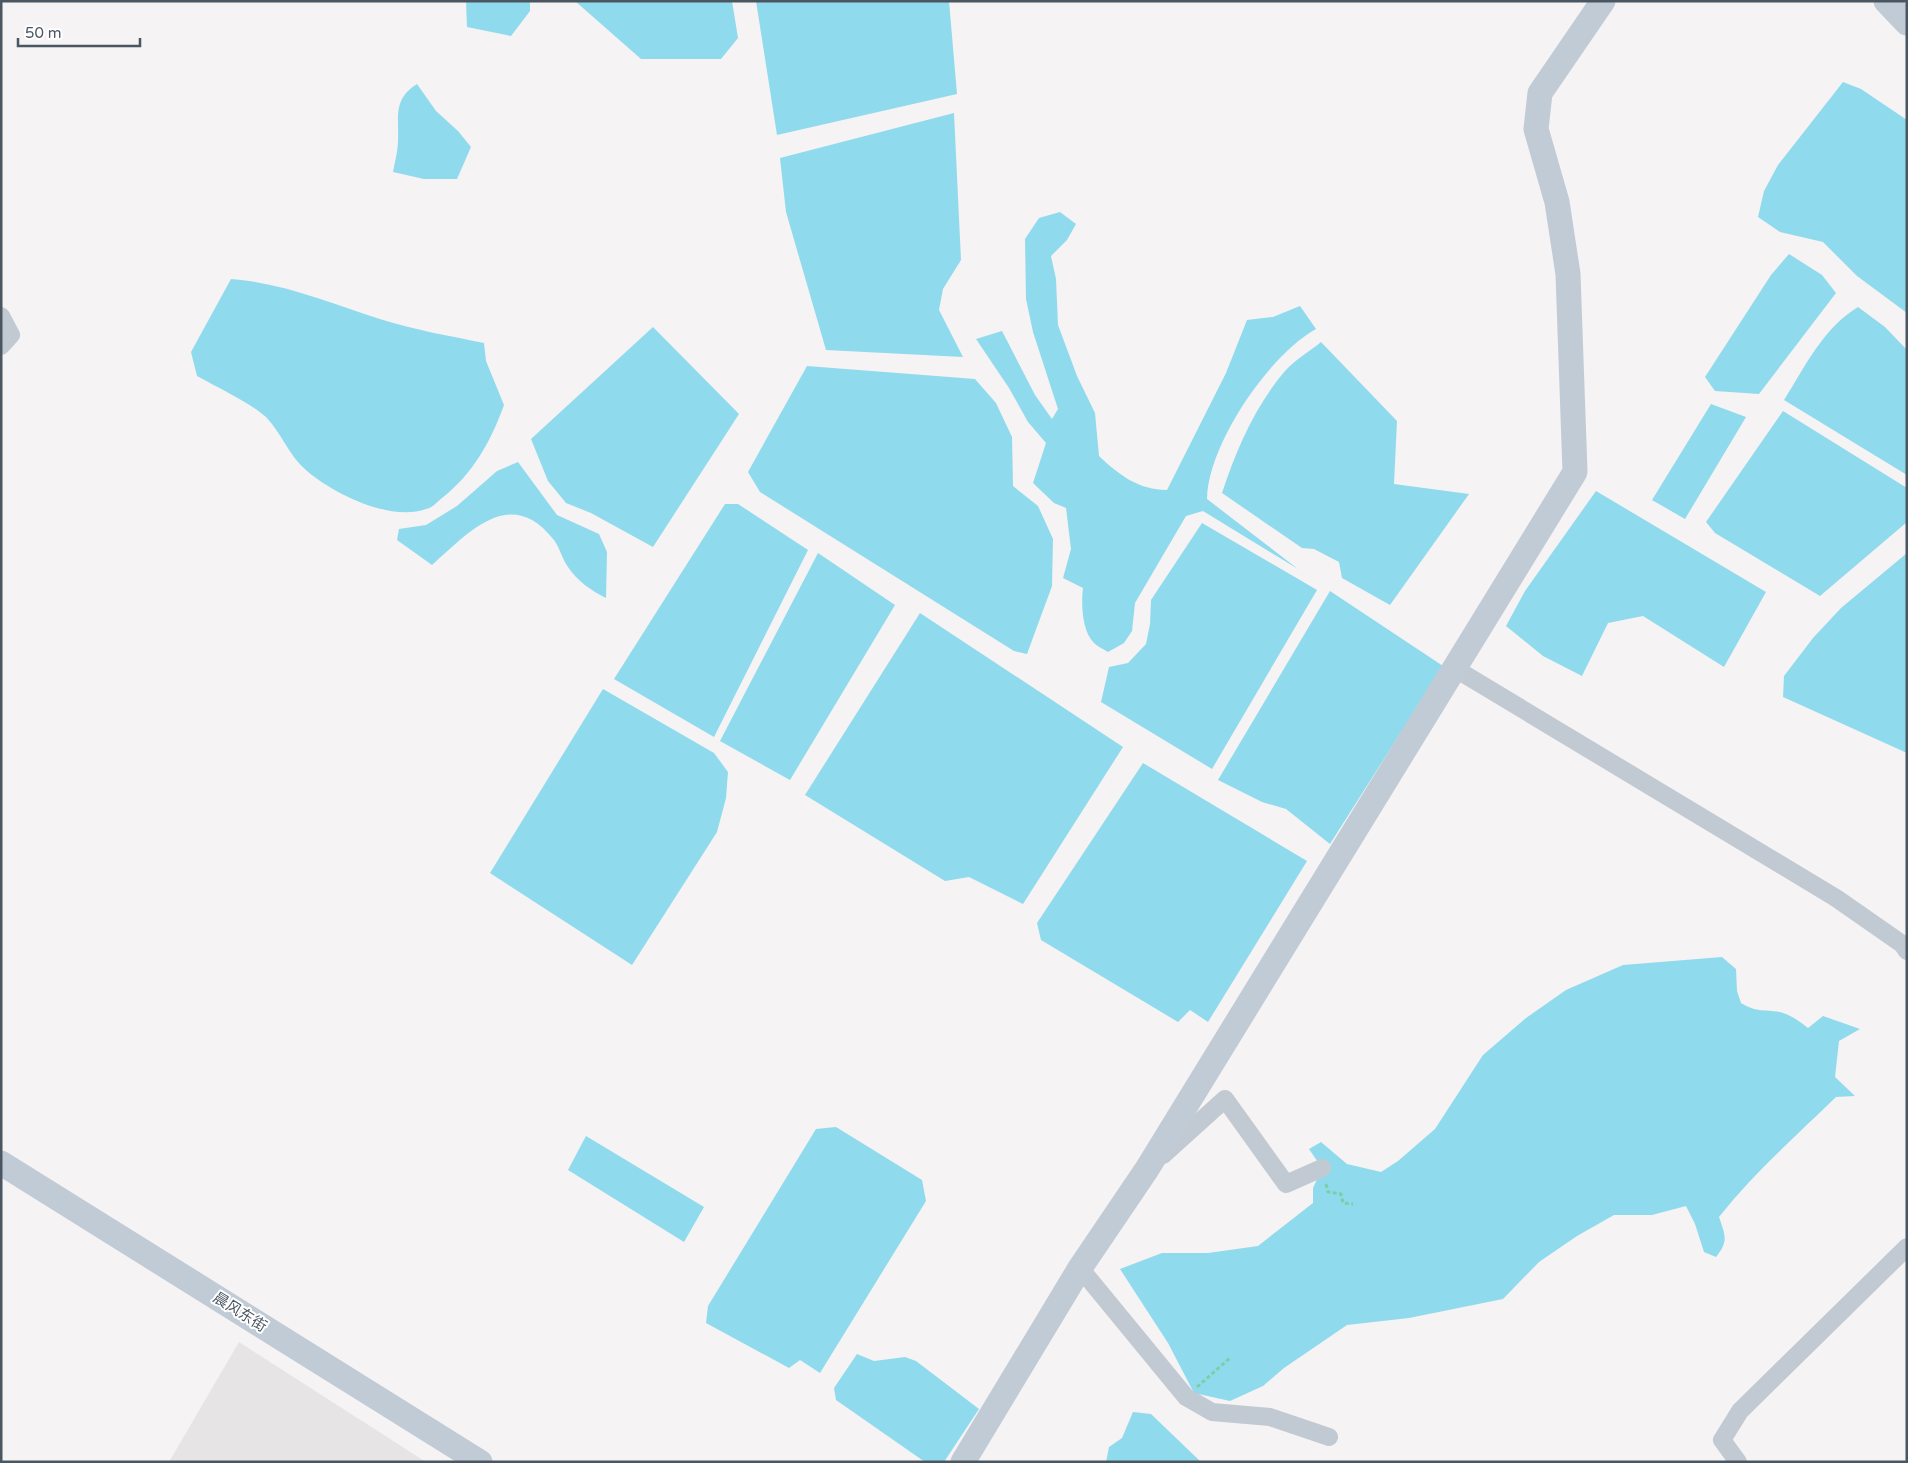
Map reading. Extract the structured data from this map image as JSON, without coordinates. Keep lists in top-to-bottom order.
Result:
{
  "streets": {
    "street": ["晨风东街"]
  },
  "scale_bar": "50 m"
}
